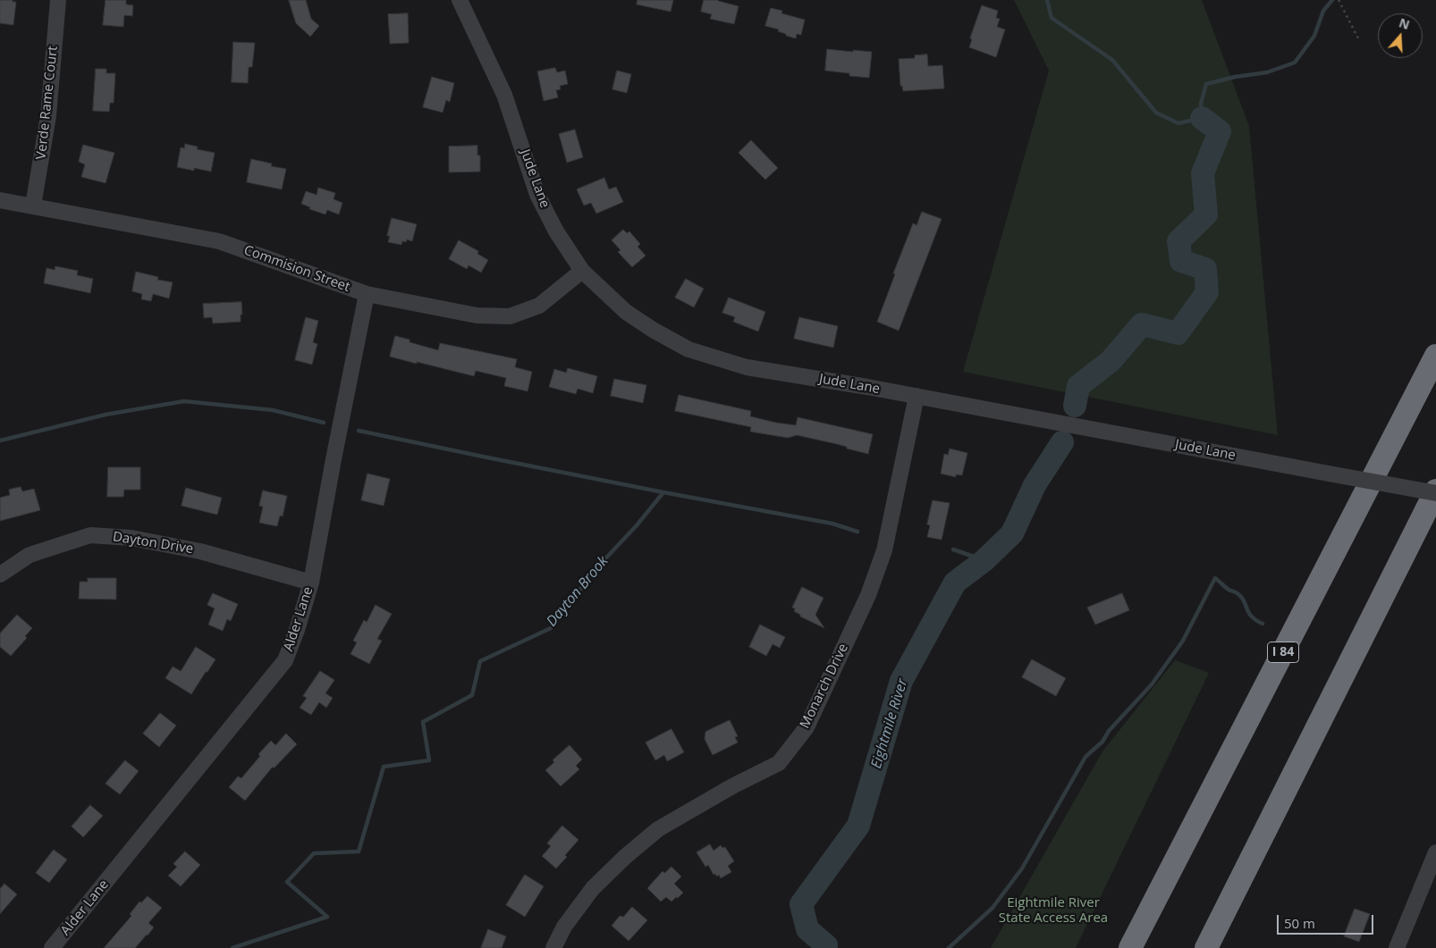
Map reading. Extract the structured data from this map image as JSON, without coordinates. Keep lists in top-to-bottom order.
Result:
{
  "streets": {
    "highway": ["I 84"],
    "street": [
      "Verde Rame Court",
      "Jude Lane",
      "Commision Street",
      "Dayton Drive",
      "Alder Lane",
      "Monarch Drive"
    ]
  },
  "crossings": [
    ["Verde Rame Court", "Commision Street"],
    ["Jude Lane", "Commision Street"],
    ["Jude Lane", "Monarch Drive"],
    ["Commision Street", "Alder Lane"],
    ["Dayton Drive", "Alder Lane"]
  ],
  "water": ["Dayton Brook", "Eightmile River"],
  "parks": ["Eightmile River State Access Area"],
  "scale_bar": "50 m",
  "north": "top"
}
